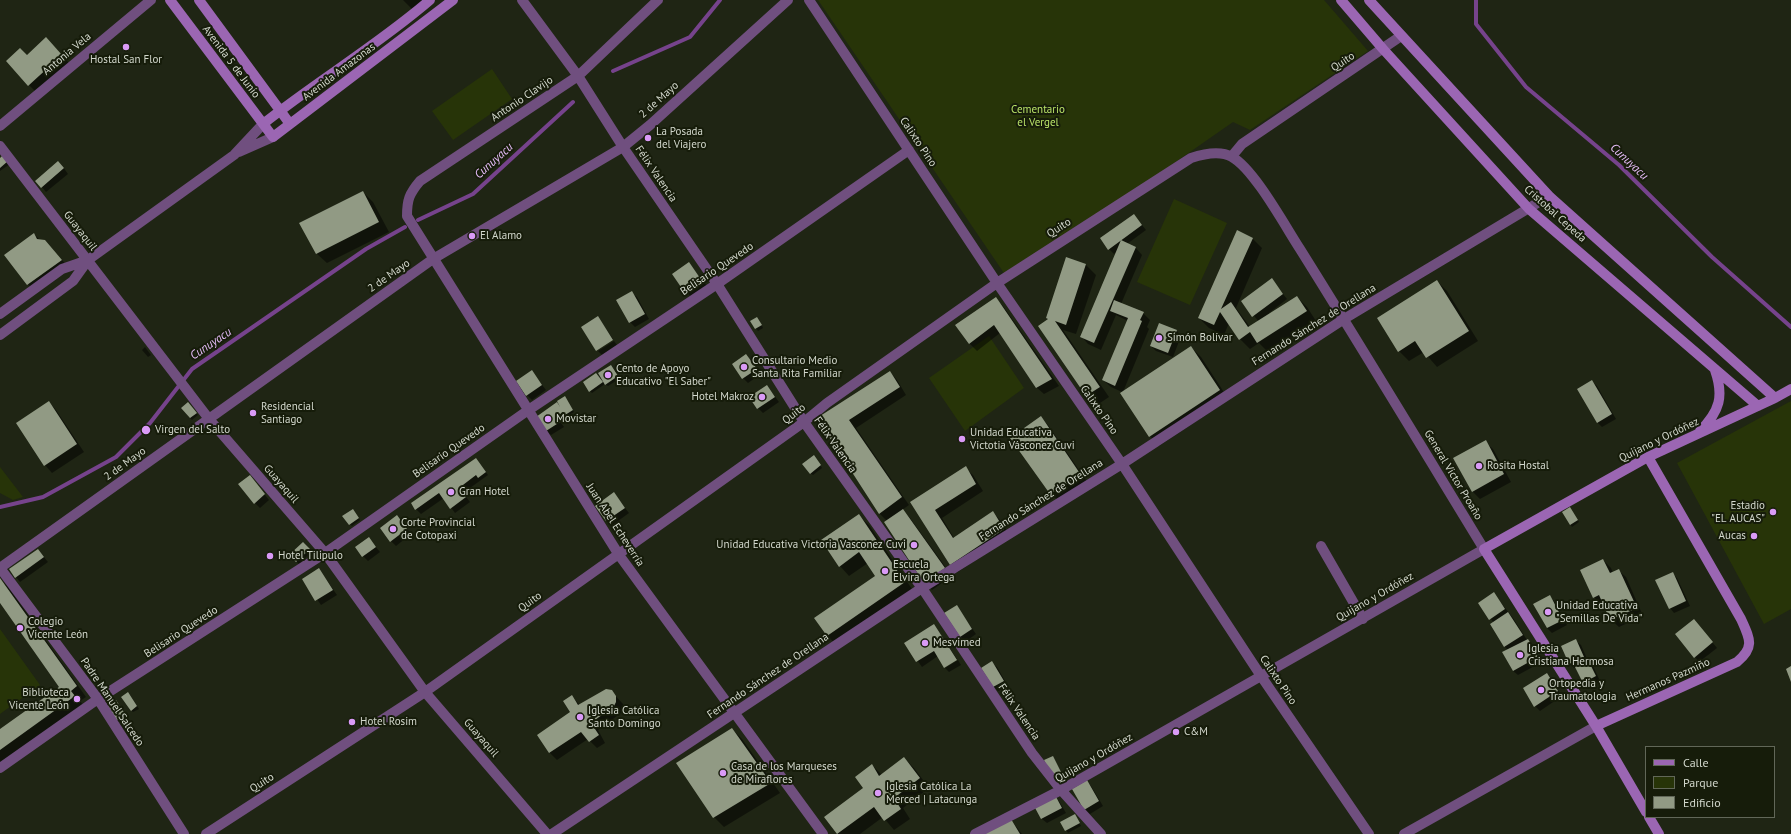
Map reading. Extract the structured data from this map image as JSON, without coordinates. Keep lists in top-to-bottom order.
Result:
{
  "streets": {
    "street": [
      "Antonia Vela",
      "Avenida 5 de Junio",
      "Quito",
      "Avenida Amazonas",
      "Antonio Clavijo",
      "2 de Mayo",
      "Calixto Pino",
      "Félix Valencia",
      "Cristobal Cepeda",
      "Guayaquil",
      "Belisario Quevedo",
      "Fernando Sánchez de Orellana",
      "Quijano y Ordóñez",
      "General Victor Proaño",
      "Juan Abel Echeverría",
      "Hermanos Pazmiño",
      "Padre Manuel Salcedo"
    ]
  },
  "crossings": [
    ["Avenida 5 de Junio", "Avenida Amazonas"],
    ["Quito", "Calixto Pino"],
    ["Quito", "Félix Valencia"],
    ["Quito", "Cristobal Cepeda"],
    ["Quito", "Guayaquil"],
    ["Quito", "General Victor Proaño"],
    ["Quito", "Juan Abel Echeverría"],
    ["Avenida Amazonas", "Guayaquil"],
    ["Antonio Clavijo", "Félix Valencia"],
    ["Antonio Clavijo", "Juan Abel Echeverría"],
    ["2 de Mayo", "Félix Valencia"],
    ["2 de Mayo", "Guayaquil"],
    ["2 de Mayo", "Juan Abel Echeverría"],
    ["2 de Mayo", "Padre Manuel Salcedo"],
    ["Calixto Pino", "Belisario Quevedo"],
    ["Calixto Pino", "Fernando Sánchez de Orellana"],
    ["Calixto Pino", "Quijano y Ordóñez"],
    ["Félix Valencia", "Belisario Quevedo"],
    ["Félix Valencia", "Fernando Sánchez de Orellana"],
    ["Félix Valencia", "Quijano y Ordóñez"],
    ["Cristobal Cepeda", "Fernando Sánchez de Orellana"],
    ["Cristobal Cepeda", "Quijano y Ordóñez"],
    ["Guayaquil", "Belisario Quevedo"],
    ["Belisario Quevedo", "Juan Abel Echeverría"],
    ["Belisario Quevedo", "Padre Manuel Salcedo"],
    ["Fernando Sánchez de Orellana", "General Victor Proaño"],
    ["Fernando Sánchez de Orellana", "Juan Abel Echeverría"],
    ["Quijano y Ordóñez", "General Victor Proaño"],
    ["Quijano y Ordóñez", "Hermanos Pazmiño"],
    ["General Victor Proaño", "Hermanos Pazmiño"]
  ],
  "water": ["Cunuyacu"],
  "parks": ["Cementario el Vergel"],
  "places": [
    "Hostal San Flor",
    "La Posada del Viajero",
    "El Alamo",
    "Simón Bolívar",
    "Consultario Medio Santa Rita Familiar",
    "Cento de Apoyo Educativo \"El Saber\"",
    "Hotel Makroz",
    "Residencial Santiago",
    "Movistar",
    "Virgen del Salto",
    "Unidad Educativa Victotia Vásconez Cuvi",
    "Rosita Hostal",
    "Gran Hotel",
    "Estadio \"EL AUCAS\"",
    "Corte Provincial de Cotopaxi",
    "Aucas",
    "Unidad Educativa Victoria Vasconez Cuvi",
    "Hotel Tilipulo",
    "Escuela Elvira Ortega",
    "Unidad Educativa \"Semillas De Vida\"",
    "Colegio Vicente León",
    "Mesvimed",
    "Iglesia Cristiana Hermosa",
    "Ortopedia y Traumatologia",
    "Biblioteca Vicente León",
    "Iglesia Católica Santo Domingo",
    "Hotel Rosim",
    "C&M",
    "Casa de los Marqueses de Miraflores",
    "Iglesia Católica La Merced | Latacunga"
  ],
  "legend": ["Calle", "Parque", "Edificio"]
}
